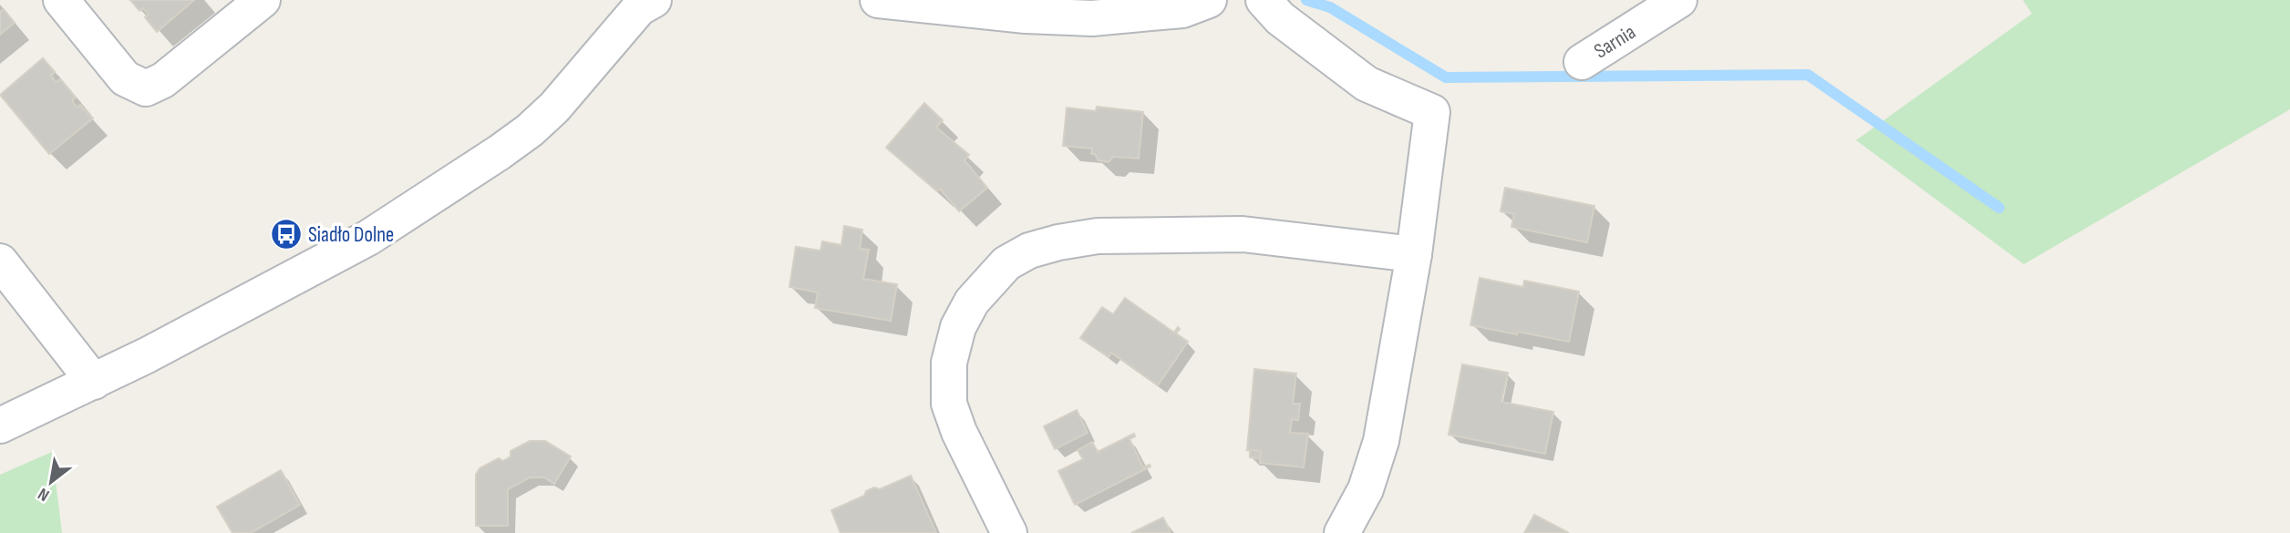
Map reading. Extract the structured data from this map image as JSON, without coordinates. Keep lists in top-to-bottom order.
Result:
{
  "streets": {
    "street": ["Sarnia"]
  },
  "places": {
    "bus stop": ["Siadło Dolne"]
  },
  "north": "bottom left"
}
